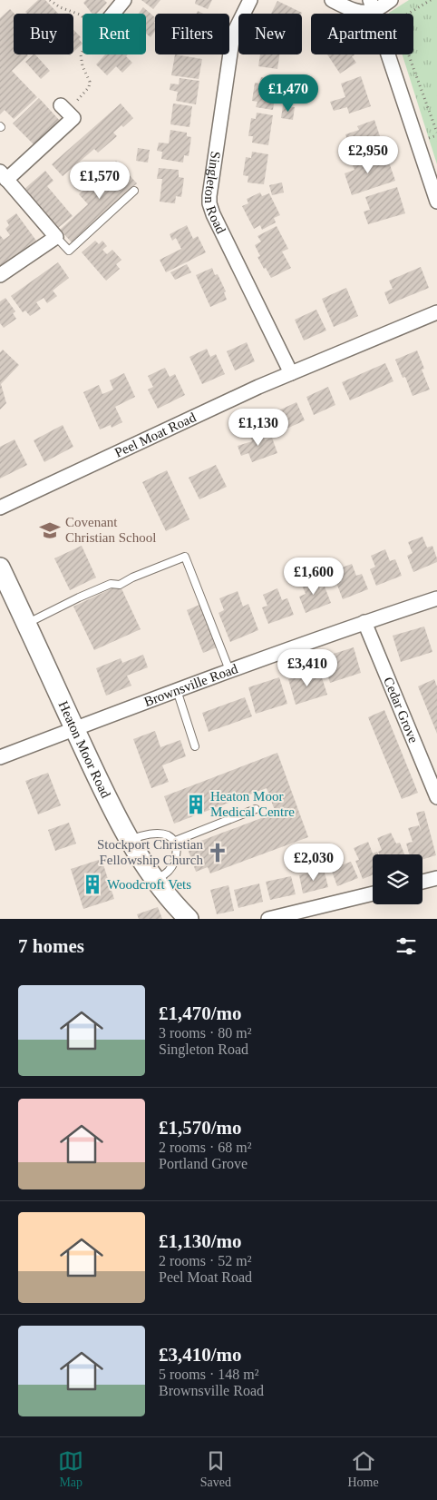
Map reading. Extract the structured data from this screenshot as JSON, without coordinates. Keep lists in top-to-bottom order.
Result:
{
  "streets": {
    "main road": ["Heaton Moor Road"],
    "street": [
      "Singleton Road",
      "Peel Moat Road",
      "Brownsville Road",
      "Cedar Grove"
    ]
  },
  "crossings": [
    ["Singleton Road", "Peel Moat Road"],
    ["Brownsville Road", "Cedar Grove"],
    ["Brownsville Road", "Heaton Moor Road"]
  ],
  "places": {
    "school or university": ["Covenant Christian School"],
    "building": ["Heaton Moor Medical Centre", "Woodcroft Vets"],
    "church": ["Stockport Christian Fellowship Church"]
  },
  "page": {
    "chip": [
      "Buy",
      "Rent",
      "Filters",
      "New",
      "Apartment"
    ],
    "price": [
      "£1,470",
      "£2,950",
      "£1,570",
      "£1,130",
      "£1,600",
      "£3,410",
      "£2,030"
    ],
    "heading": "7 homes",
    "list": [
      {
        "name": "£1,470/mo",
        "note": "3 rooms · 80 m² · Singleton Road"
      },
      {
        "name": "£1,570/mo",
        "note": "2 rooms · 68 m² · Portland Grove"
      },
      {
        "name": "£1,130/mo",
        "note": "2 rooms · 52 m² · Peel Moat Road"
      },
      {
        "name": "£3,410/mo",
        "note": "5 rooms · 148 m² · Brownsville Road"
      }
    ],
    "tabs": ["Map", "Saved", "Home"]
  }
}
